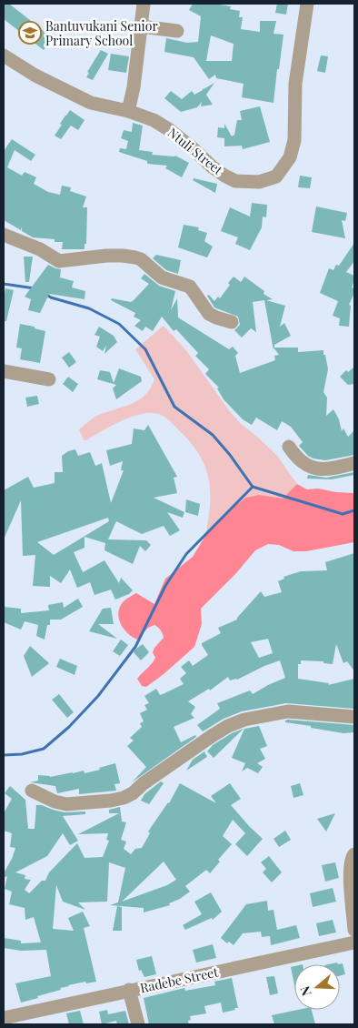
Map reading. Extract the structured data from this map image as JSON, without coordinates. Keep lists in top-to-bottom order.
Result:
{
  "streets": {
    "street": ["Ntuli Street", "Radebe Street"]
  },
  "places": {
    "school or university": ["Bantuvukani Senior Primary School"]
  },
  "north": "left"
}
